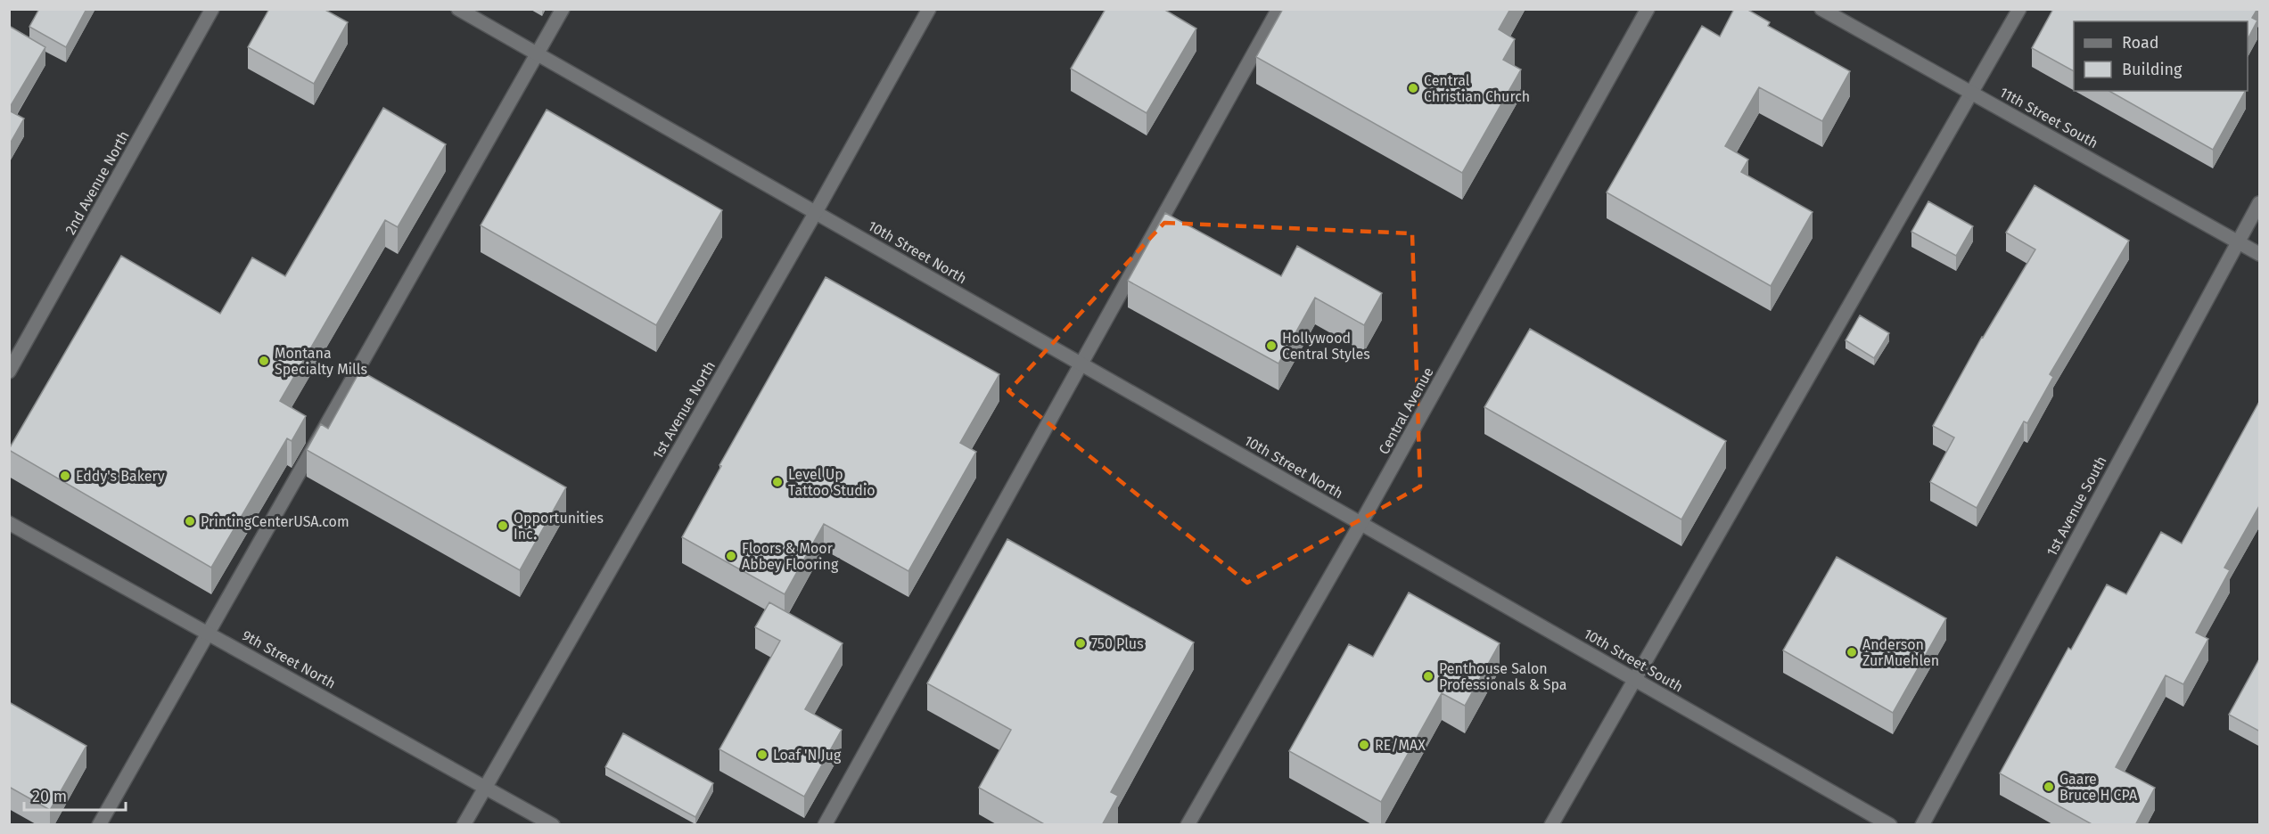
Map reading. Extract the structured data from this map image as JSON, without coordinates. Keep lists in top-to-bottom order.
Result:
{
  "streets": {
    "street": [
      "11th Street South",
      "2nd Avenue North",
      "10th Street North",
      "1st Avenue North",
      "Central Avenue",
      "1st Avenue South",
      "9th Street North",
      "10th Street South"
    ]
  },
  "crossings": [
    ["11th Street South", "1st Avenue South"],
    ["10th Street North", "1st Avenue North"],
    ["10th Street North", "Central Avenue"],
    ["10th Street North", "10th Street South"],
    ["1st Avenue North", "9th Street North"],
    ["Central Avenue", "10th Street South"]
  ],
  "places": [
    "Central Christian Church",
    "Hollywood Central Styles",
    "Montana Specialty Mills",
    "Eddy's Bakery",
    "Level Up Tattoo Studio",
    "PrintingCenterUSA.com",
    "Opportunities Inc.",
    "Floors & Moor Abbey Flooring",
    "750 Plus",
    "Anderson ZurMuehlen",
    "Penthouse Salon Professionals & Spa",
    "RE/MAX",
    "Loaf 'N Jug",
    "Gaare Bruce H CPA"
  ],
  "legend": ["Road", "Building"],
  "scale_bar": "20 m"
}
